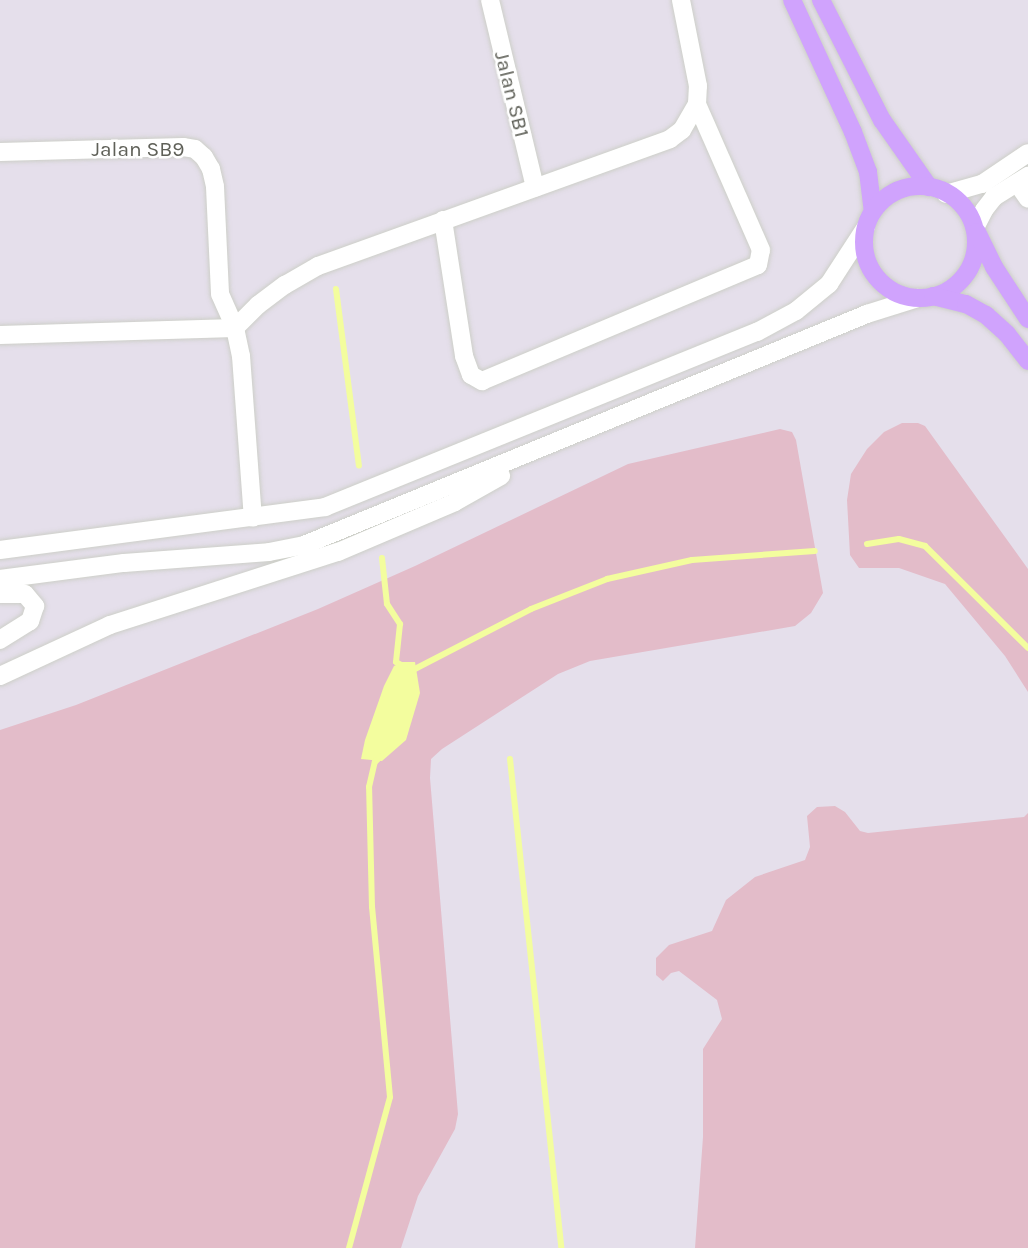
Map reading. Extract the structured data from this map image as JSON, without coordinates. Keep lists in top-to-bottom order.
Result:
{
  "streets": {
    "main road": ["Jalan SB1", "Jalan SB9"]
  }
}
